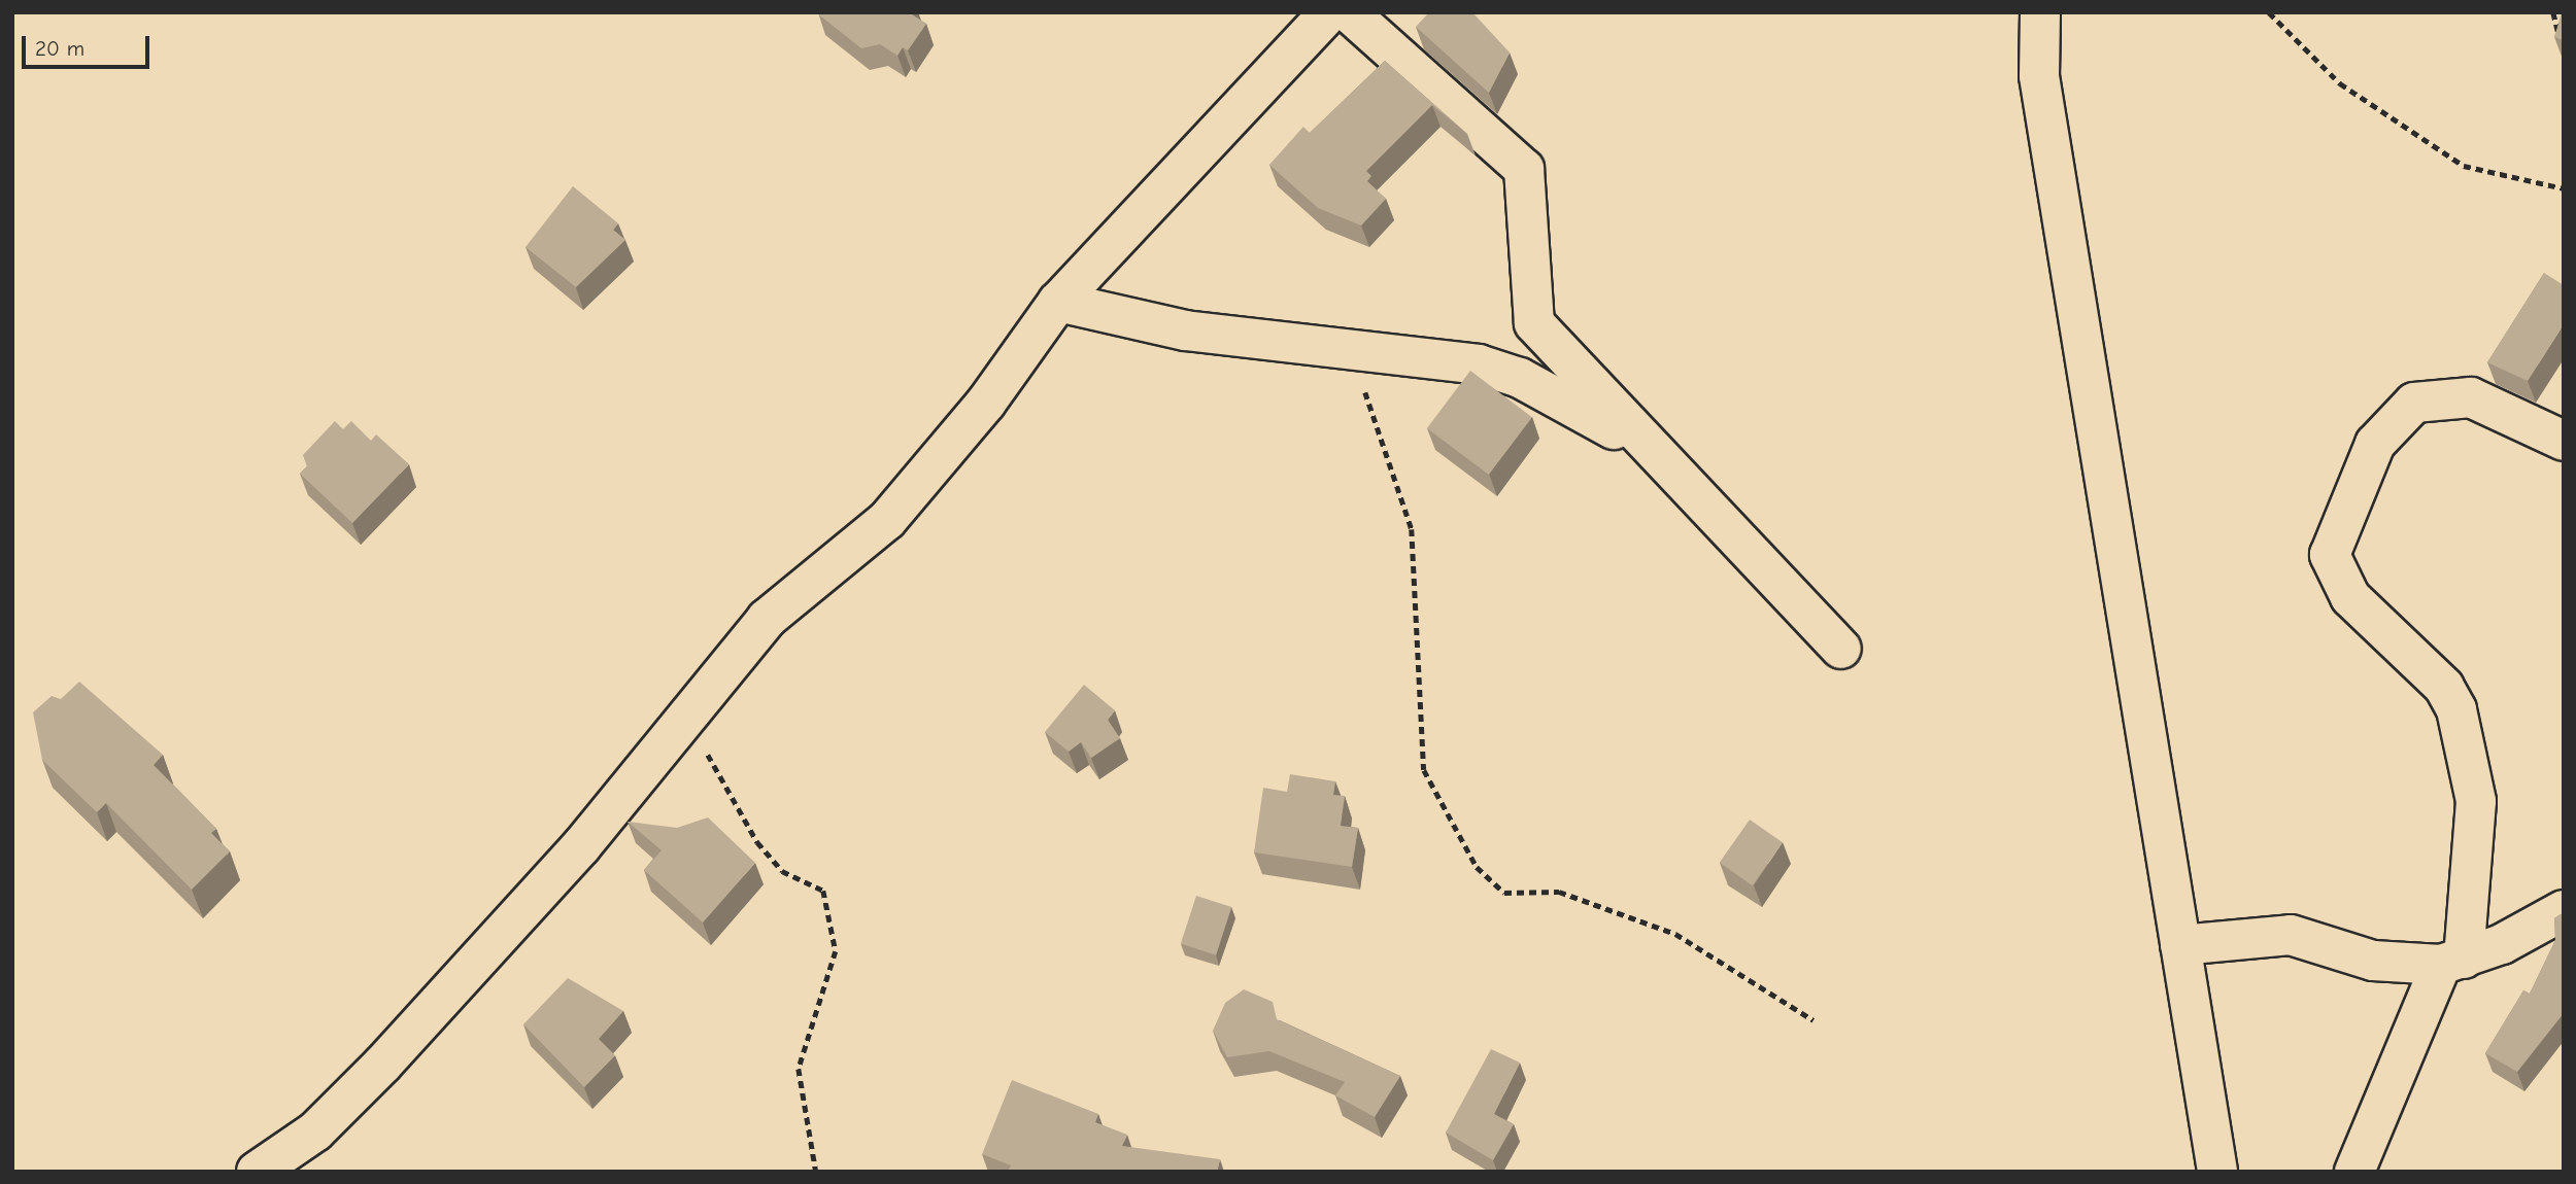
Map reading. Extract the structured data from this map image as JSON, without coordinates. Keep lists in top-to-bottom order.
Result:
{
  "scale_bar": "20 m"
}
